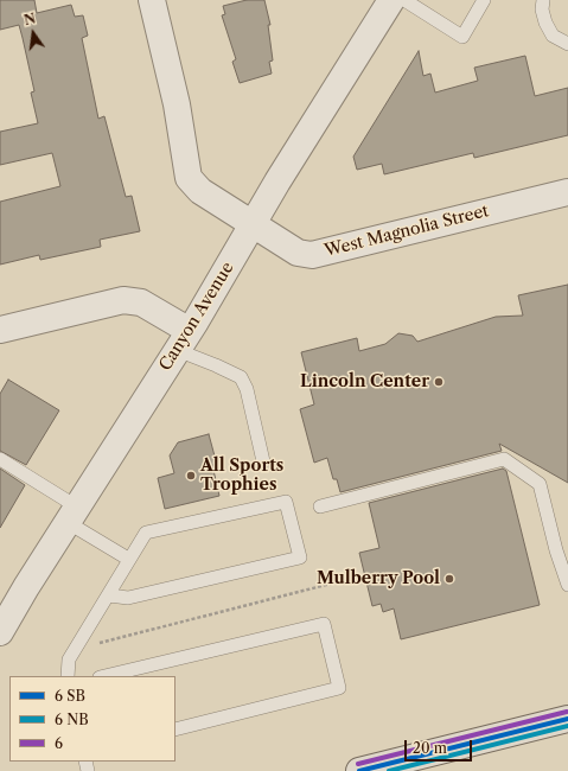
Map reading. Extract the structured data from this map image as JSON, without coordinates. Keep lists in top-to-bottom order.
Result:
{
  "streets": {
    "street": ["West Magnolia Street", "Canyon Avenue"]
  },
  "crossings": [
    ["West Magnolia Street", "Canyon Avenue"]
  ],
  "places": ["Lincoln Center", "All Sports Trophies", "Mulberry Pool"],
  "lines": ["transit line 6"],
  "legend": ["6 SB", "6 NB", "6"],
  "scale_bar": "20 m",
  "north": "top"
}
